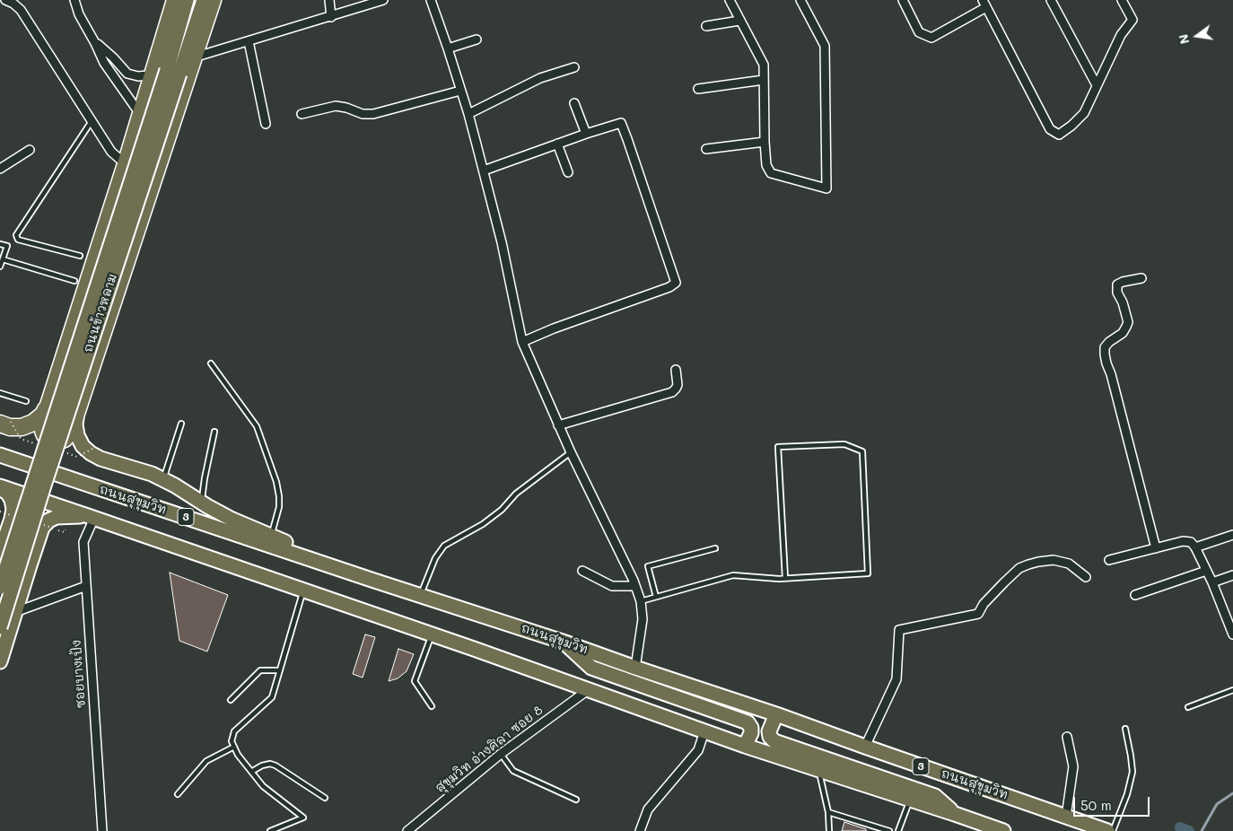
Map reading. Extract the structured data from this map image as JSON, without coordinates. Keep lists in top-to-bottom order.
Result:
{
  "streets": {
    "main road": ["ถนนข้าวหลาม", "ถนนสุขุมวิท", "3"],
    "street": ["ซอยบางเป้ง", "สุขุมวิท อ่างศิลา ซอย 8"]
  },
  "scale_bar": "50 m",
  "north": "left"
}
